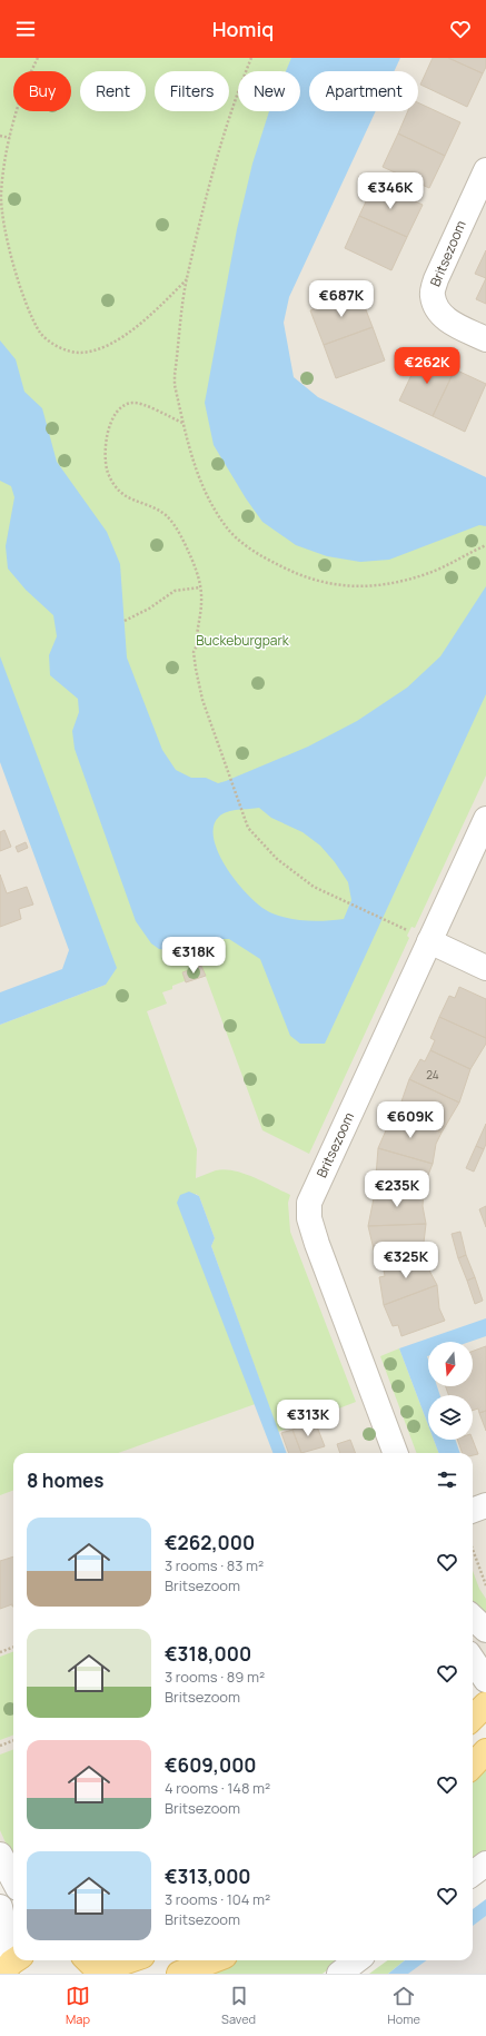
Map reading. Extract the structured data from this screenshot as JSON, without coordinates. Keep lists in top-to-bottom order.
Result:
{
  "streets": {
    "street": ["Britsezoom"]
  },
  "parks": ["Buckeburgpark"],
  "house_numbers": ["24"],
  "north": "bottom",
  "page": {
    "header": "Homiq",
    "chip": [
      "Buy",
      "Rent",
      "Filters",
      "New",
      "Apartment"
    ],
    "price": [
      "€346K",
      "€687K",
      "€262K",
      "€318K",
      "€609K",
      "€235K",
      "€325K",
      "€313K"
    ],
    "heading": "8 homes",
    "list": [
      {
        "name": "€262,000",
        "note": "3 rooms · 83 m² · Britsezoom"
      },
      {
        "name": "€318,000",
        "note": "3 rooms · 89 m² · Britsezoom"
      },
      {
        "name": "€609,000",
        "note": "4 rooms · 148 m² · Britsezoom"
      },
      {
        "name": "€313,000",
        "note": "3 rooms · 104 m² · Britsezoom"
      }
    ],
    "tabs": ["Map", "Saved", "Home"]
  }
}
